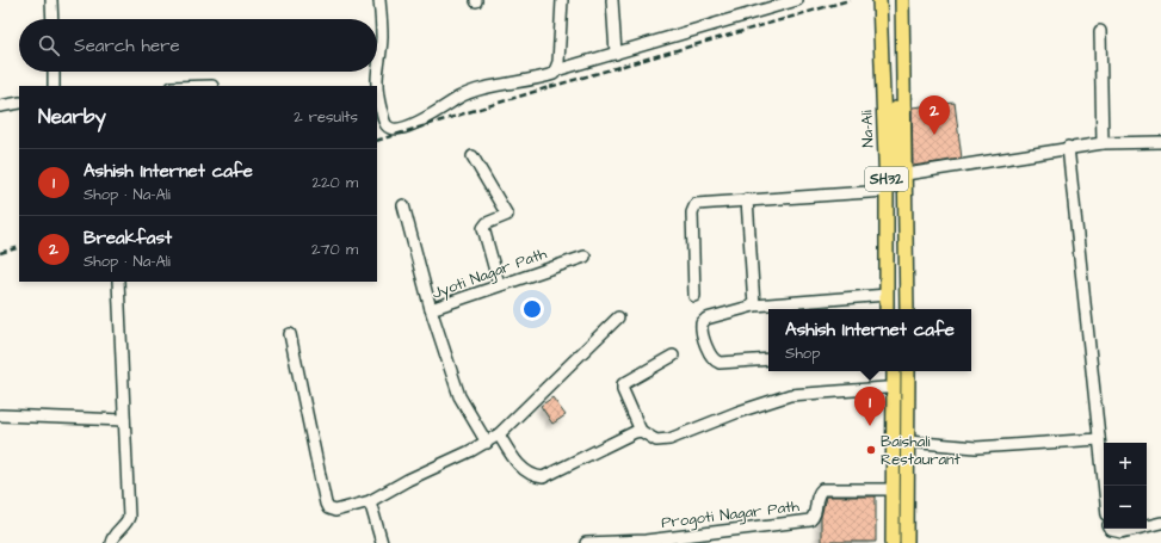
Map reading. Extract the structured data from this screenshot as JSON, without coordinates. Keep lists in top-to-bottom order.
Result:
{
  "streets": {
    "main road": ["Na-Ali", "SH32"],
    "street": ["Jyoti Nagar Path", "Progoti Nagar Path"]
  },
  "places": ["Baishali Restaurant"],
  "page": {
    "search": "Search here",
    "heading": ["Nearby", "2 results"],
    "pins": ["2", "1"],
    "list": [
      {
        "mark": "1",
        "name": "Ashish Internet cafe",
        "note": "Shop · Na-Ali",
        "value": "220 m"
      },
      {
        "mark": "2",
        "name": "Breakfast",
        "note": "Shop · Na-Ali",
        "value": "270 m"
      }
    ],
    "popup": ["Ashish Internet cafe", "Shop"],
    "map_buttons": ["+", "−"]
  }
}
